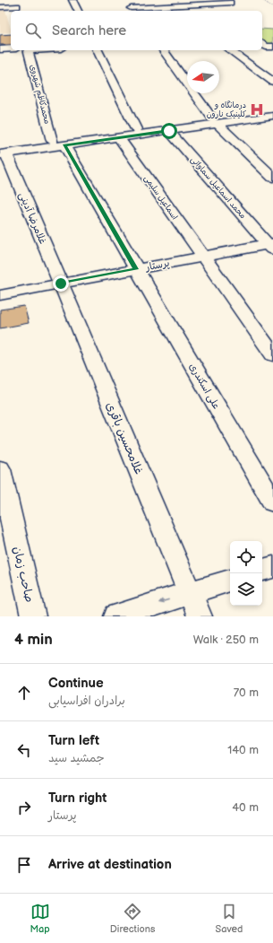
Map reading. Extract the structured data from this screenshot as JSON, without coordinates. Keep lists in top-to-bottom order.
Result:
{
  "streets": {
    "street": [
      "محمدکاظم شهروی",
      "محمد اسماعیل سماواتی",
      "اسماعیل سلیمی",
      "غلامرضا آدینی",
      "پرستار",
      "علی اسکندری",
      "غلامحسین باقری",
      "صاحب زمان"
    ]
  },
  "crossings": [
    ["محمدکاظم شهروی", "پرستار"],
    ["محمدکاظم شهروی", "علی اسکندری"],
    ["محمد اسماعیل سماواتی", "پرستار"],
    ["اسماعیل سلیمی", "پرستار"],
    ["غلامرضا آدینی", "پرستار"],
    ["غلامرضا آدینی", "غلامحسین باقری"],
    ["پرستار", "علی اسکندری"],
    ["پرستار", "غلامحسین باقری"]
  ],
  "places": {
    "hospital": ["درمانگاه و کلینیک نارون"]
  },
  "north": "left",
  "page": {
    "search": "Search here",
    "heading": ["4 min", "Walk · 250 m"],
    "list": [
      ["Continue", "برادران افراسیابی", "70 m"],
      ["Turn left", "جمشید سید", "140 m"],
      ["Turn right", "پرستار", "40 m"],
      "Arrive at destination"
    ],
    "nav": ["Map", "Directions", "Saved"]
  }
}
